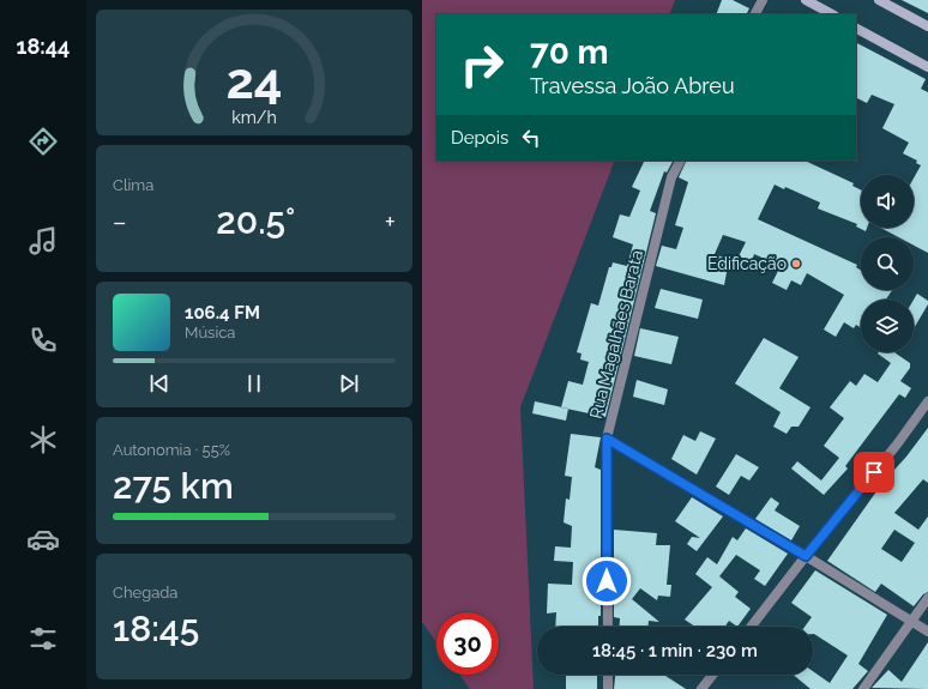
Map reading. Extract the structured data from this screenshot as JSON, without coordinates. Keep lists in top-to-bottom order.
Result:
{
  "streets": {
    "street": ["Rua Magalhães Barata"]
  },
  "places": ["Edificação"],
  "page": {
    "tabs": "18:44",
    "turn": ["70 m", "Travessa João Abreu"],
    "then": "Depois",
    "tile": [
      "Clima",
      ["Autonomia · 55%", "275 km"],
      ["Chegada", "18:45"]
    ],
    "heat": ["−", "20.5°", "+"],
    "song": ["106.4 FM", "Música"],
    "limit": "30",
    "trip": "18:45 · 1 min · 230 m",
    "gauge": ["24", "km/h"]
  }
}
